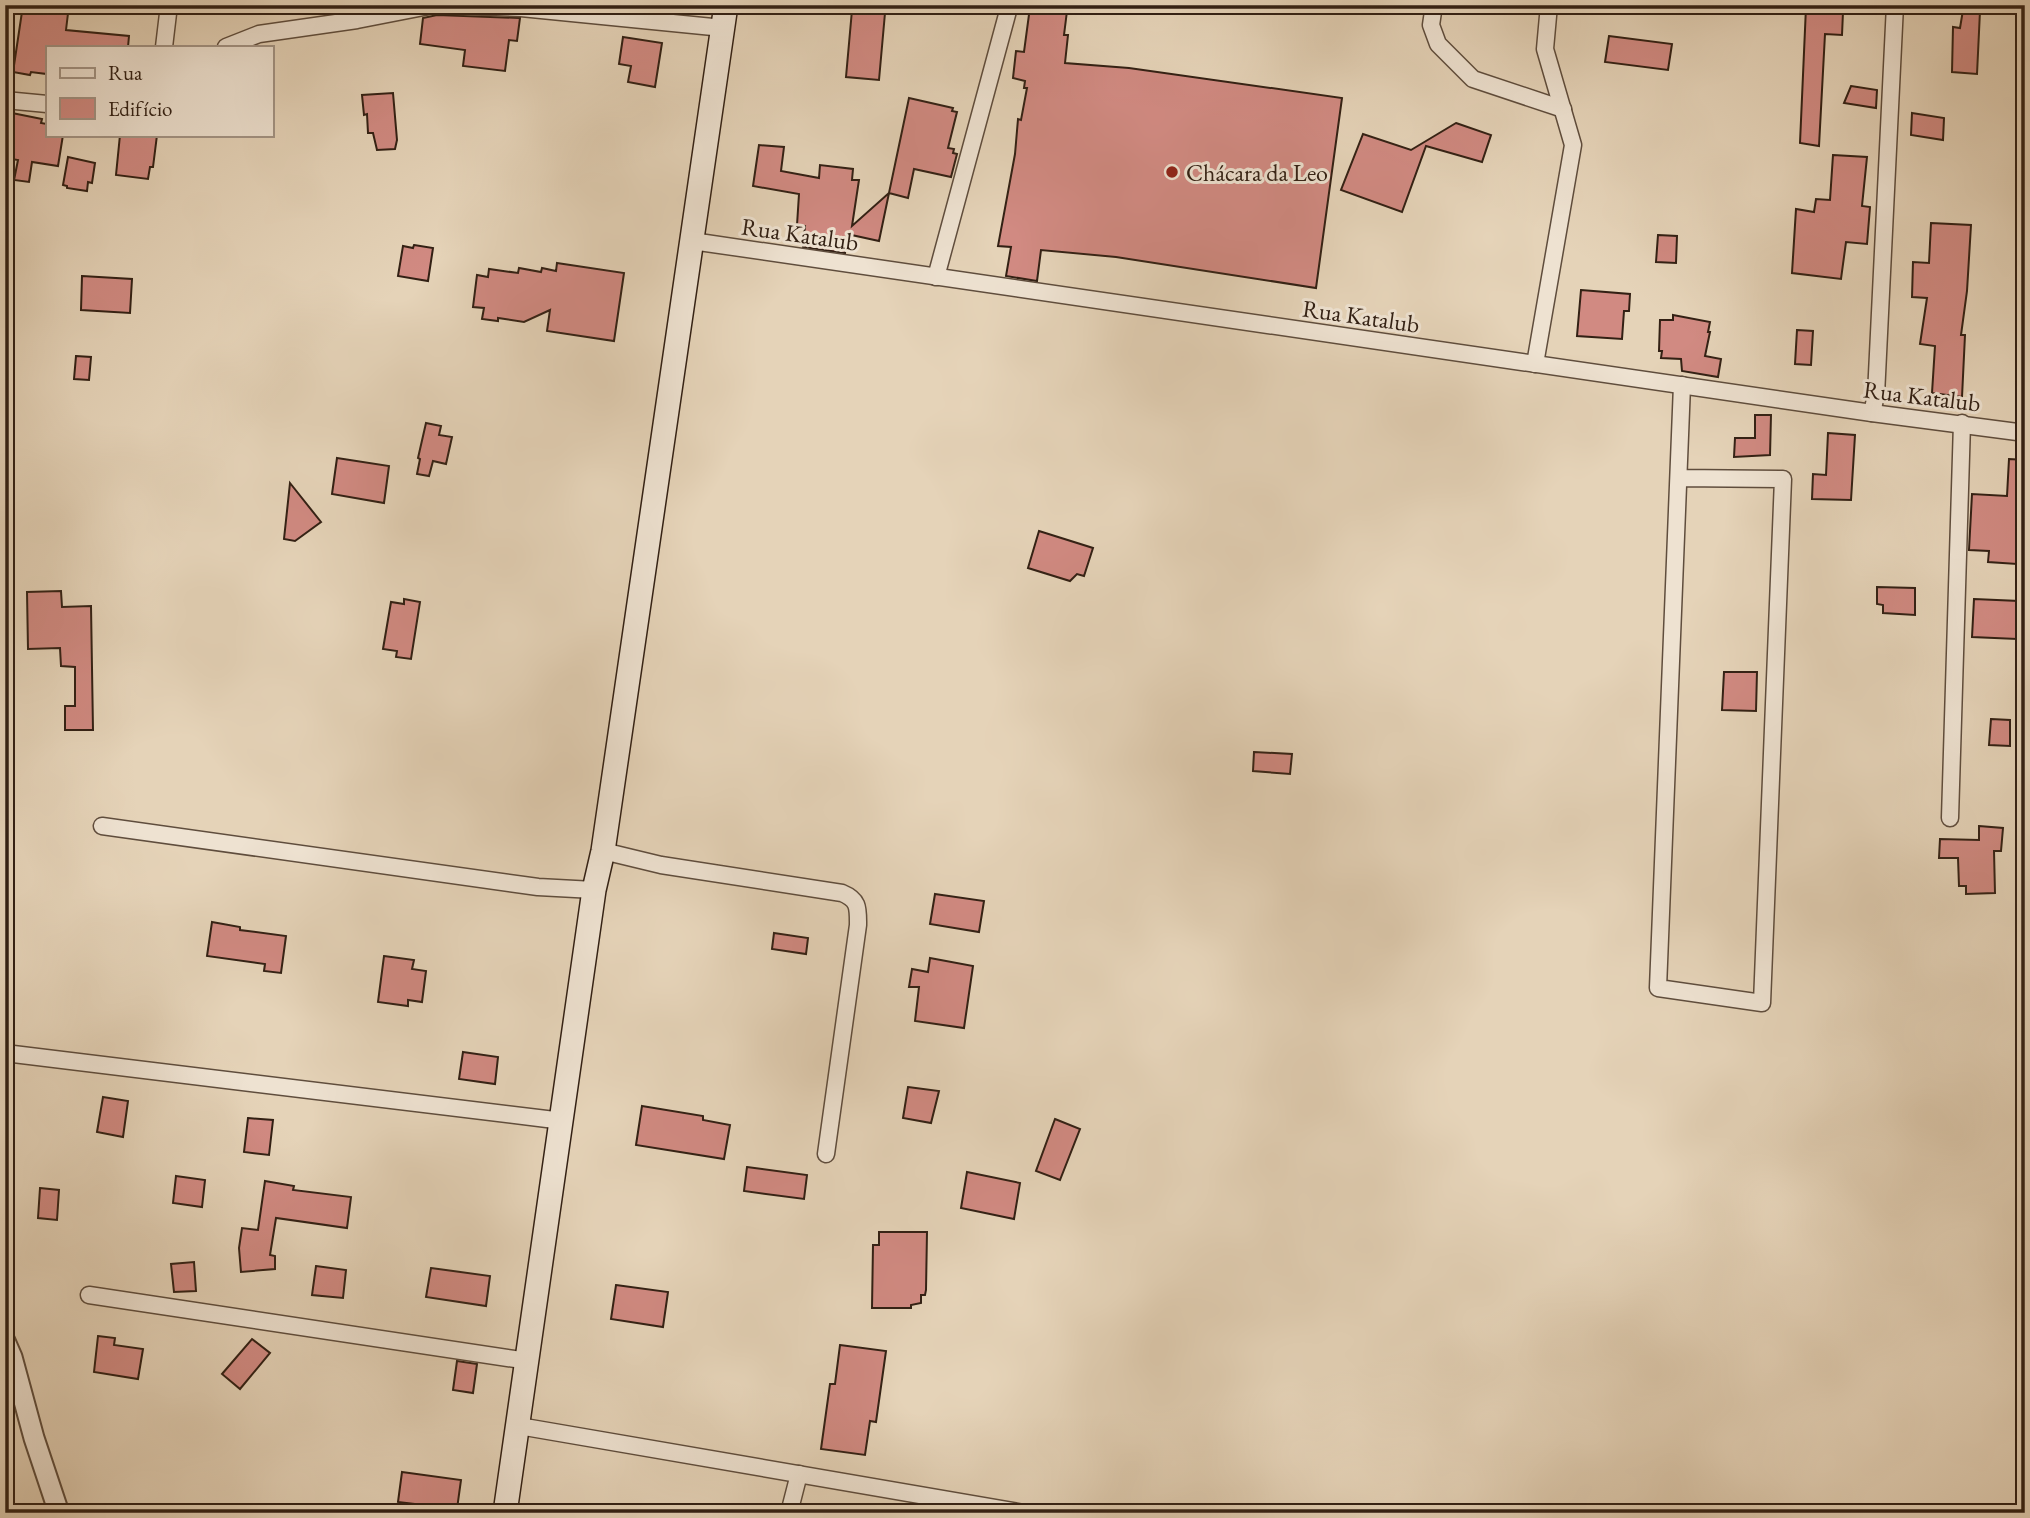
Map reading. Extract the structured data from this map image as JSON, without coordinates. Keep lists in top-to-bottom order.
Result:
{
  "streets": {
    "street": ["Rua Katalub"]
  },
  "places": ["Chácara da Leo"],
  "legend": ["Rua", "Edifício"]
}
